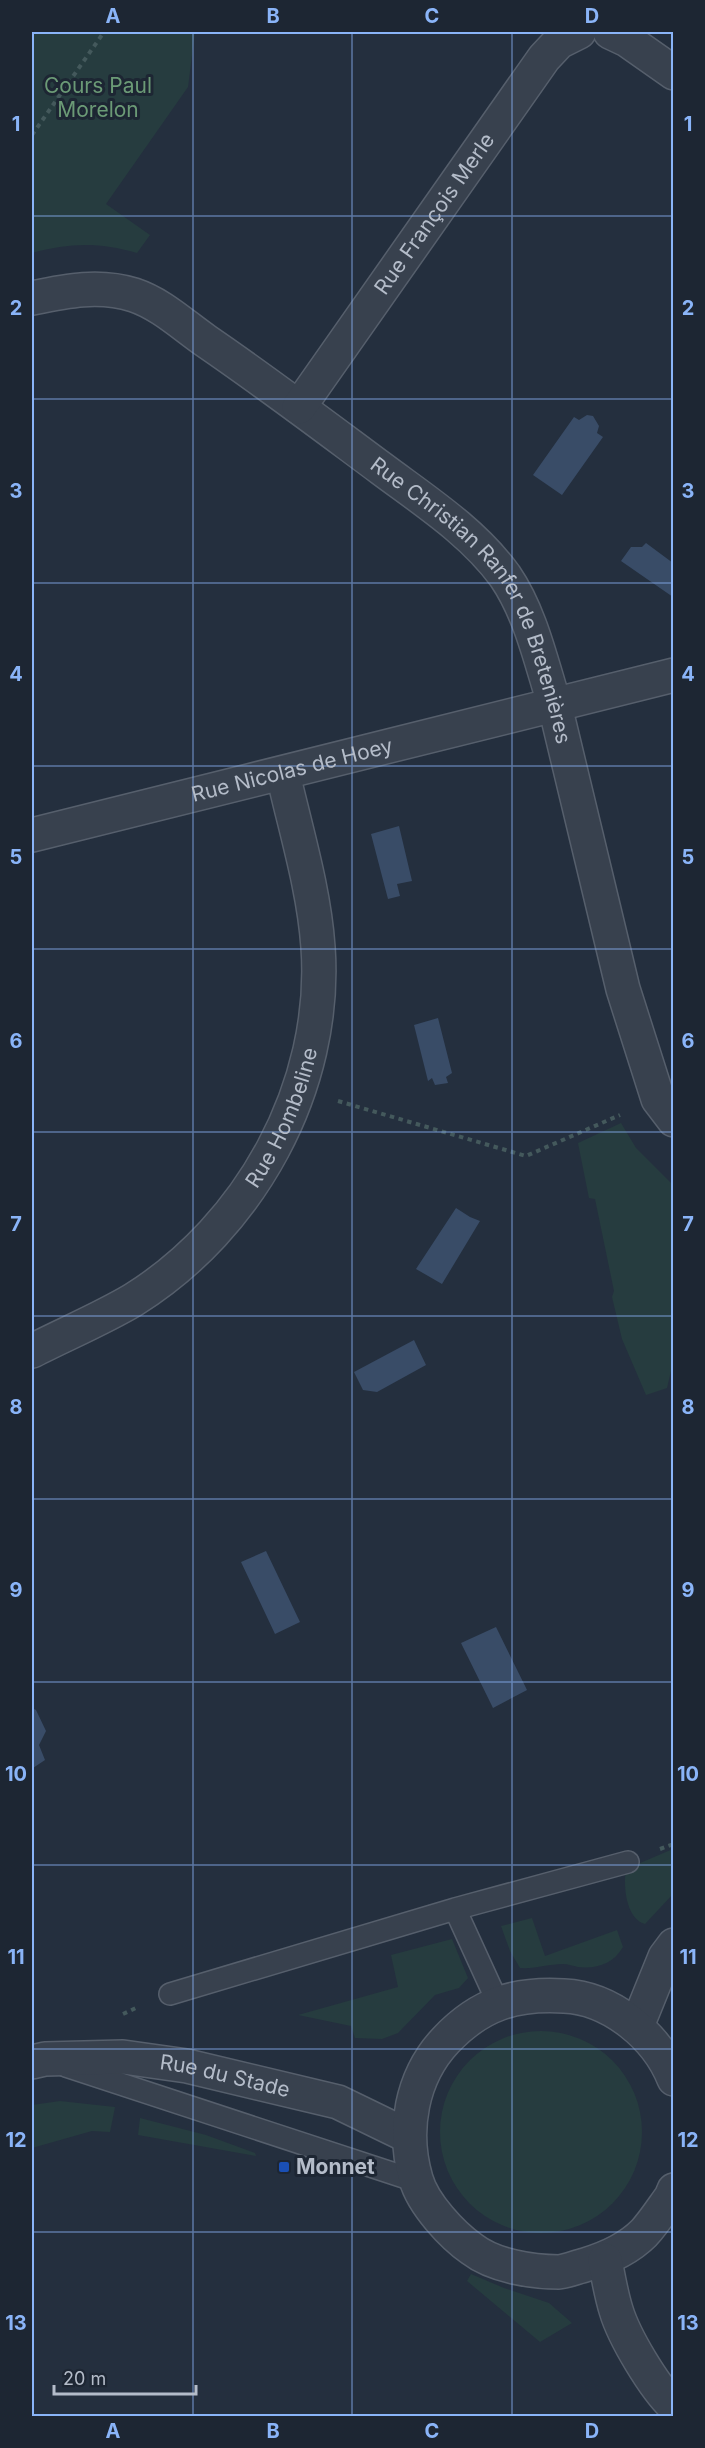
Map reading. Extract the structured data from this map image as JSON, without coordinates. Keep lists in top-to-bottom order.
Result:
{
  "streets": {
    "street": [
      "Rue François Merle",
      "Rue Christian Ranfer de Bretenières",
      "Rue Nicolas de Hoey",
      "Rue Hombeline",
      "Rue du Stade"
    ]
  },
  "crossings": [
    ["Rue François Merle", "Rue Christian Ranfer de Bretenières"],
    ["Rue Christian Ranfer de Bretenières", "Rue Nicolas de Hoey"],
    ["Rue Nicolas de Hoey", "Rue Hombeline"]
  ],
  "parks": ["Cours Paul Morelon"],
  "places": {
    "transit": ["Monnet"]
  },
  "scale_bar": "20 m",
  "grid": {
    "columns": [
      "A",
      "B",
      "C",
      "D"
    ],
    "rows": [
      "1",
      "2",
      "3",
      "4",
      "5",
      "6",
      "7",
      "8",
      "9",
      "10",
      "11",
      "12",
      "13"
    ]
  }
}
